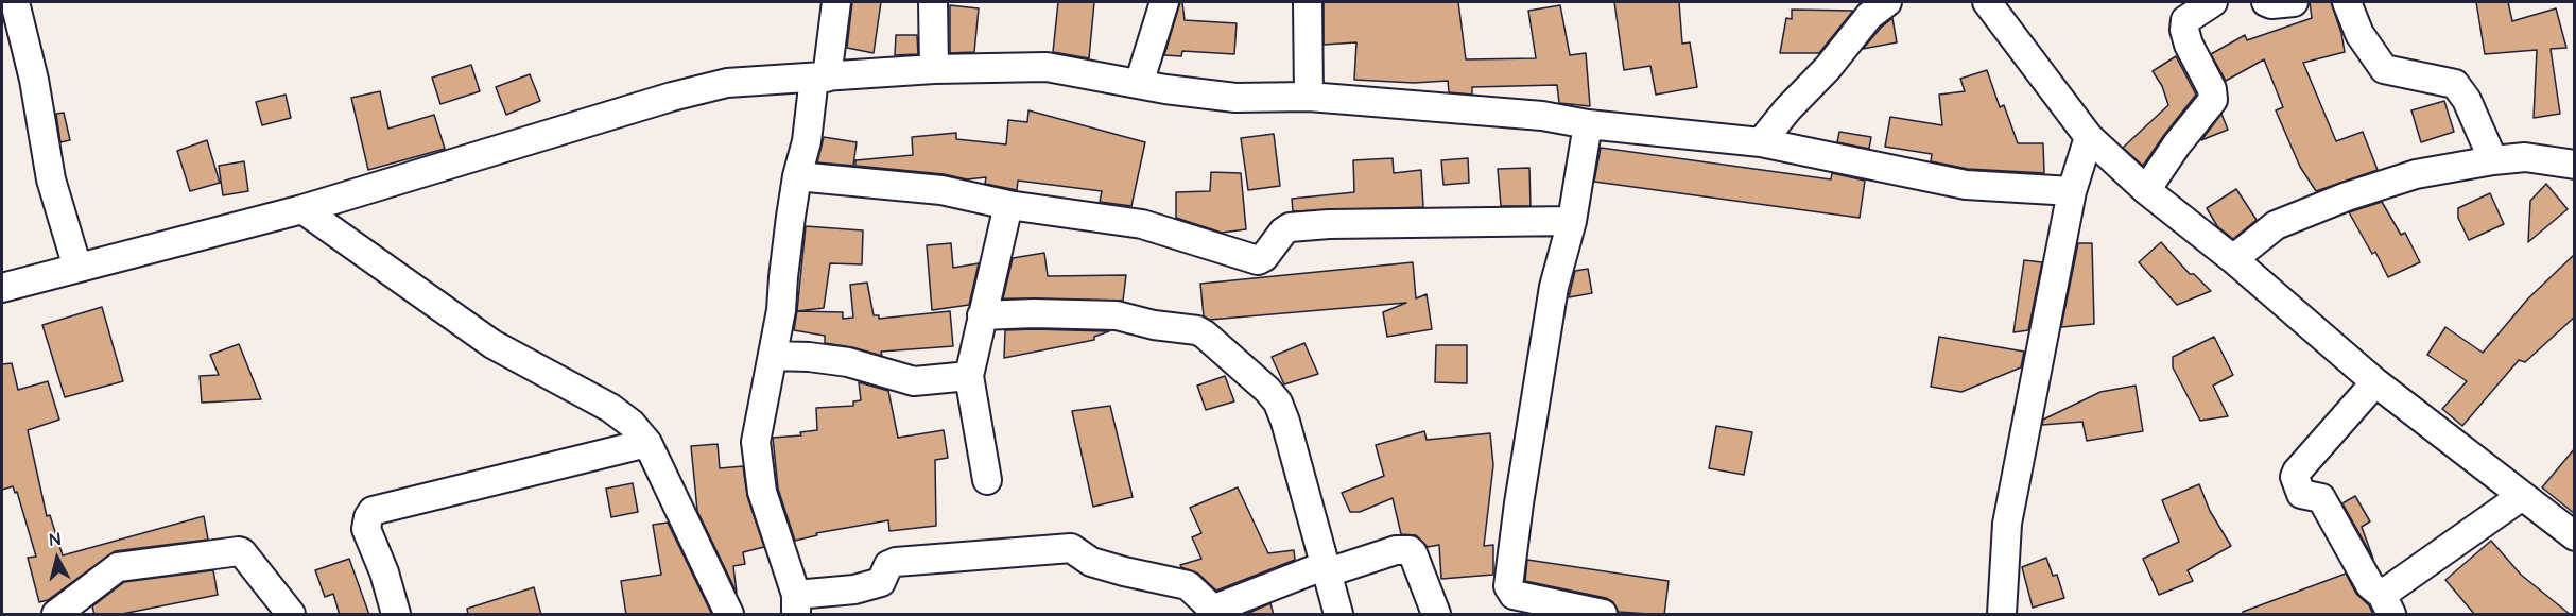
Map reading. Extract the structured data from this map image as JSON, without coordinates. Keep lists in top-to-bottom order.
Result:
{
  "north": "top"
}
